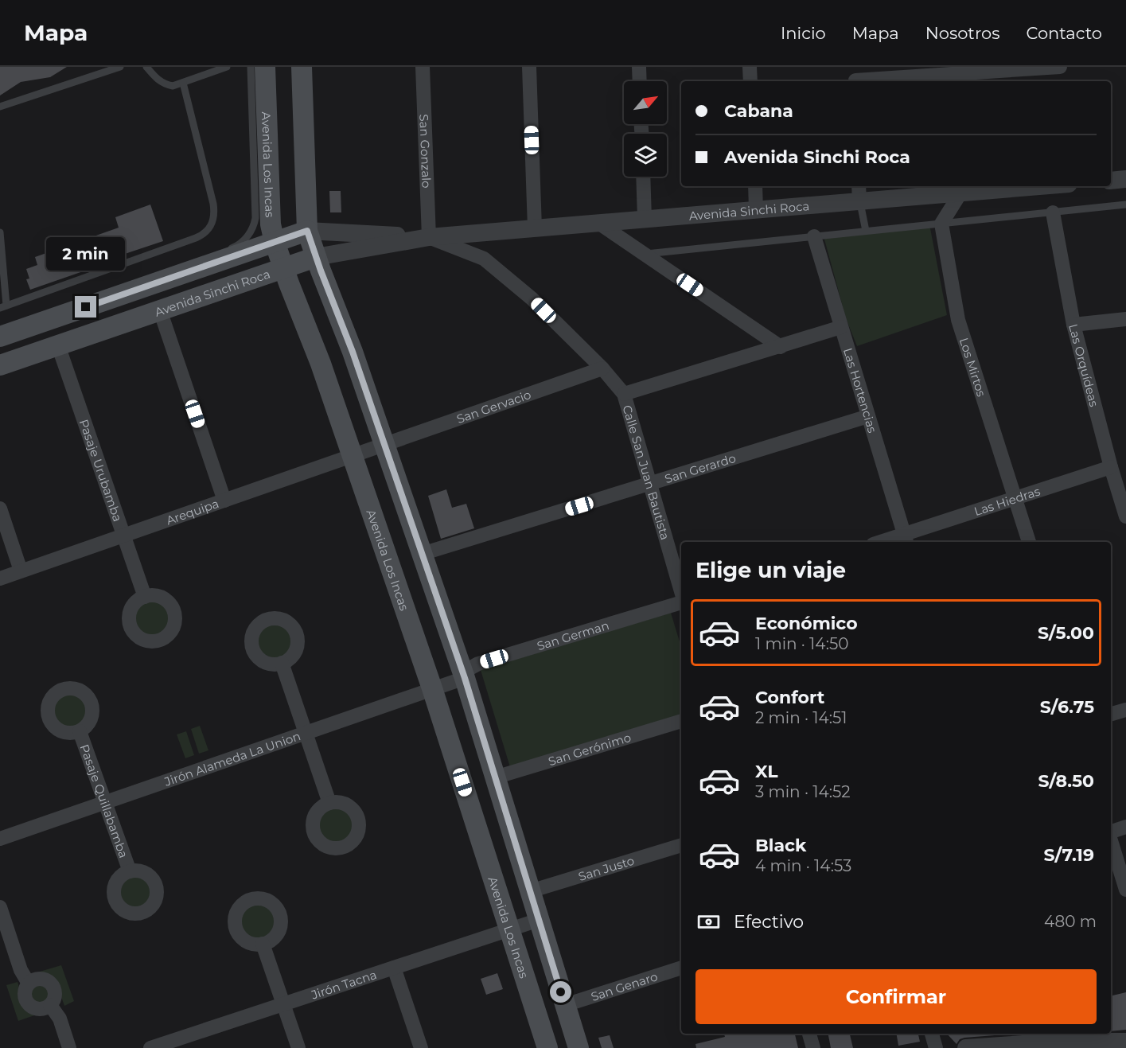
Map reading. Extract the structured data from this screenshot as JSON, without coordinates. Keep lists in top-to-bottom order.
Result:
{
  "streets": {
    "main road": ["Avenida Los Incas", "Avenida Sinchi Roca"],
    "street": [
      "San Gonzalo",
      "Las Orquídeas",
      "Los Mirtos",
      "Las Hortencias",
      "San Gervacio",
      "San Gerardo",
      "Pasaje Urubamba",
      "Calle San Juan Bautista",
      "Las Hiedras",
      "Arequipa",
      "San German",
      "San Gerónimo",
      "Jirón Alameda La Union",
      "Pasaje Quillabamba",
      "San Justo",
      "Jirón Tacna",
      "San Genaro"
    ]
  },
  "crossings": [
    ["San Gonzalo", "Avenida Sinchi Roca"],
    ["San Gonzalo", "Calle San Juan Bautista"],
    ["Avenida Los Incas", "Avenida Sinchi Roca"],
    ["Avenida Los Incas", "Arequipa"],
    ["Avenida Los Incas", "Jirón Alameda La Union"],
    ["Avenida Los Incas", "Jirón Tacna"],
    ["Avenida Sinchi Roca", "Pasaje Urubamba"],
    ["Avenida Sinchi Roca", "Calle San Juan Bautista"],
    ["Las Orquídeas", "Las Hiedras"],
    ["Los Mirtos", "Las Hiedras"],
    ["Las Hortencias", "San Gerardo"],
    ["Las Hortencias", "Las Hiedras"],
    ["San Gervacio", "Calle San Juan Bautista"],
    ["San Gervacio", "Arequipa"],
    ["San Gerardo", "Calle San Juan Bautista"],
    ["Pasaje Urubamba", "Arequipa"],
    ["San German", "Jirón Alameda La Union"],
    ["Jirón Alameda La Union", "Pasaje Quillabamba"]
  ],
  "north": "top right",
  "page": {
    "header": "Mapa",
    "nav": [
      "Inicio",
      "Mapa",
      "Nosotros",
      "Contacto"
    ],
    "banner": ["Cabana", "Avenida Sinchi Roca"],
    "bubble": "2 min",
    "heading": "Elige un viaje",
    "list": [
      {
        "name": "Económico",
        "note": "1 min · 14:50",
        "value": "S/5.00"
      },
      {
        "name": "Confort",
        "note": "2 min · 14:51",
        "value": "S/6.75"
      },
      {
        "name": "XL",
        "note": "3 min · 14:52",
        "value": "S/8.50"
      },
      {
        "name": "Black",
        "note": "4 min · 14:53",
        "value": "S/7.19"
      }
    ],
    "pay": ["Efectivo", "480 m"],
    "buttons": "Confirmar"
  }
}
